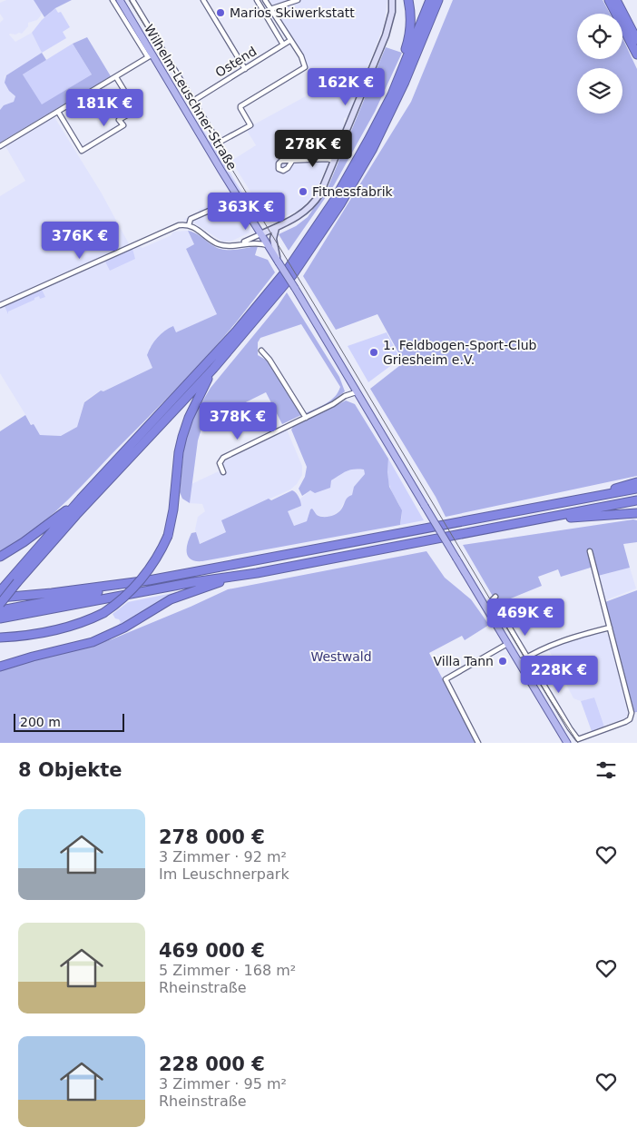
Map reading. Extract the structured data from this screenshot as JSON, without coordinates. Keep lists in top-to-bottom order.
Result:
{
  "streets": {
    "main road": ["Wilhelm-Leuschner-Straße"],
    "street": ["Ostend"]
  },
  "crossings": [
    ["Ostend", "Wilhelm-Leuschner-Straße"]
  ],
  "parks": ["Westwald"],
  "places": [
    "Marios Skiwerkstatt",
    "Fitnessfabrik",
    "1. Feldbogen-Sport-Club Griesheim e.V.",
    "Villa Tann"
  ],
  "scale_bar": "200 m",
  "page": {
    "price": [
      "162K €",
      "181K €",
      "278K €",
      "363K €",
      "376K €",
      "378K €",
      "469K €",
      "228K €"
    ],
    "scale": "200 m",
    "heading": "8 Objekte",
    "list": [
      {
        "name": "278 000 €",
        "note": "3 Zimmer · 92 m² · Im Leuschnerpark"
      },
      {
        "name": "469 000 €",
        "note": "5 Zimmer · 168 m² · Rheinstraße"
      },
      {
        "name": "228 000 €",
        "note": "3 Zimmer · 95 m² · Rheinstraße"
      }
    ]
  }
}
